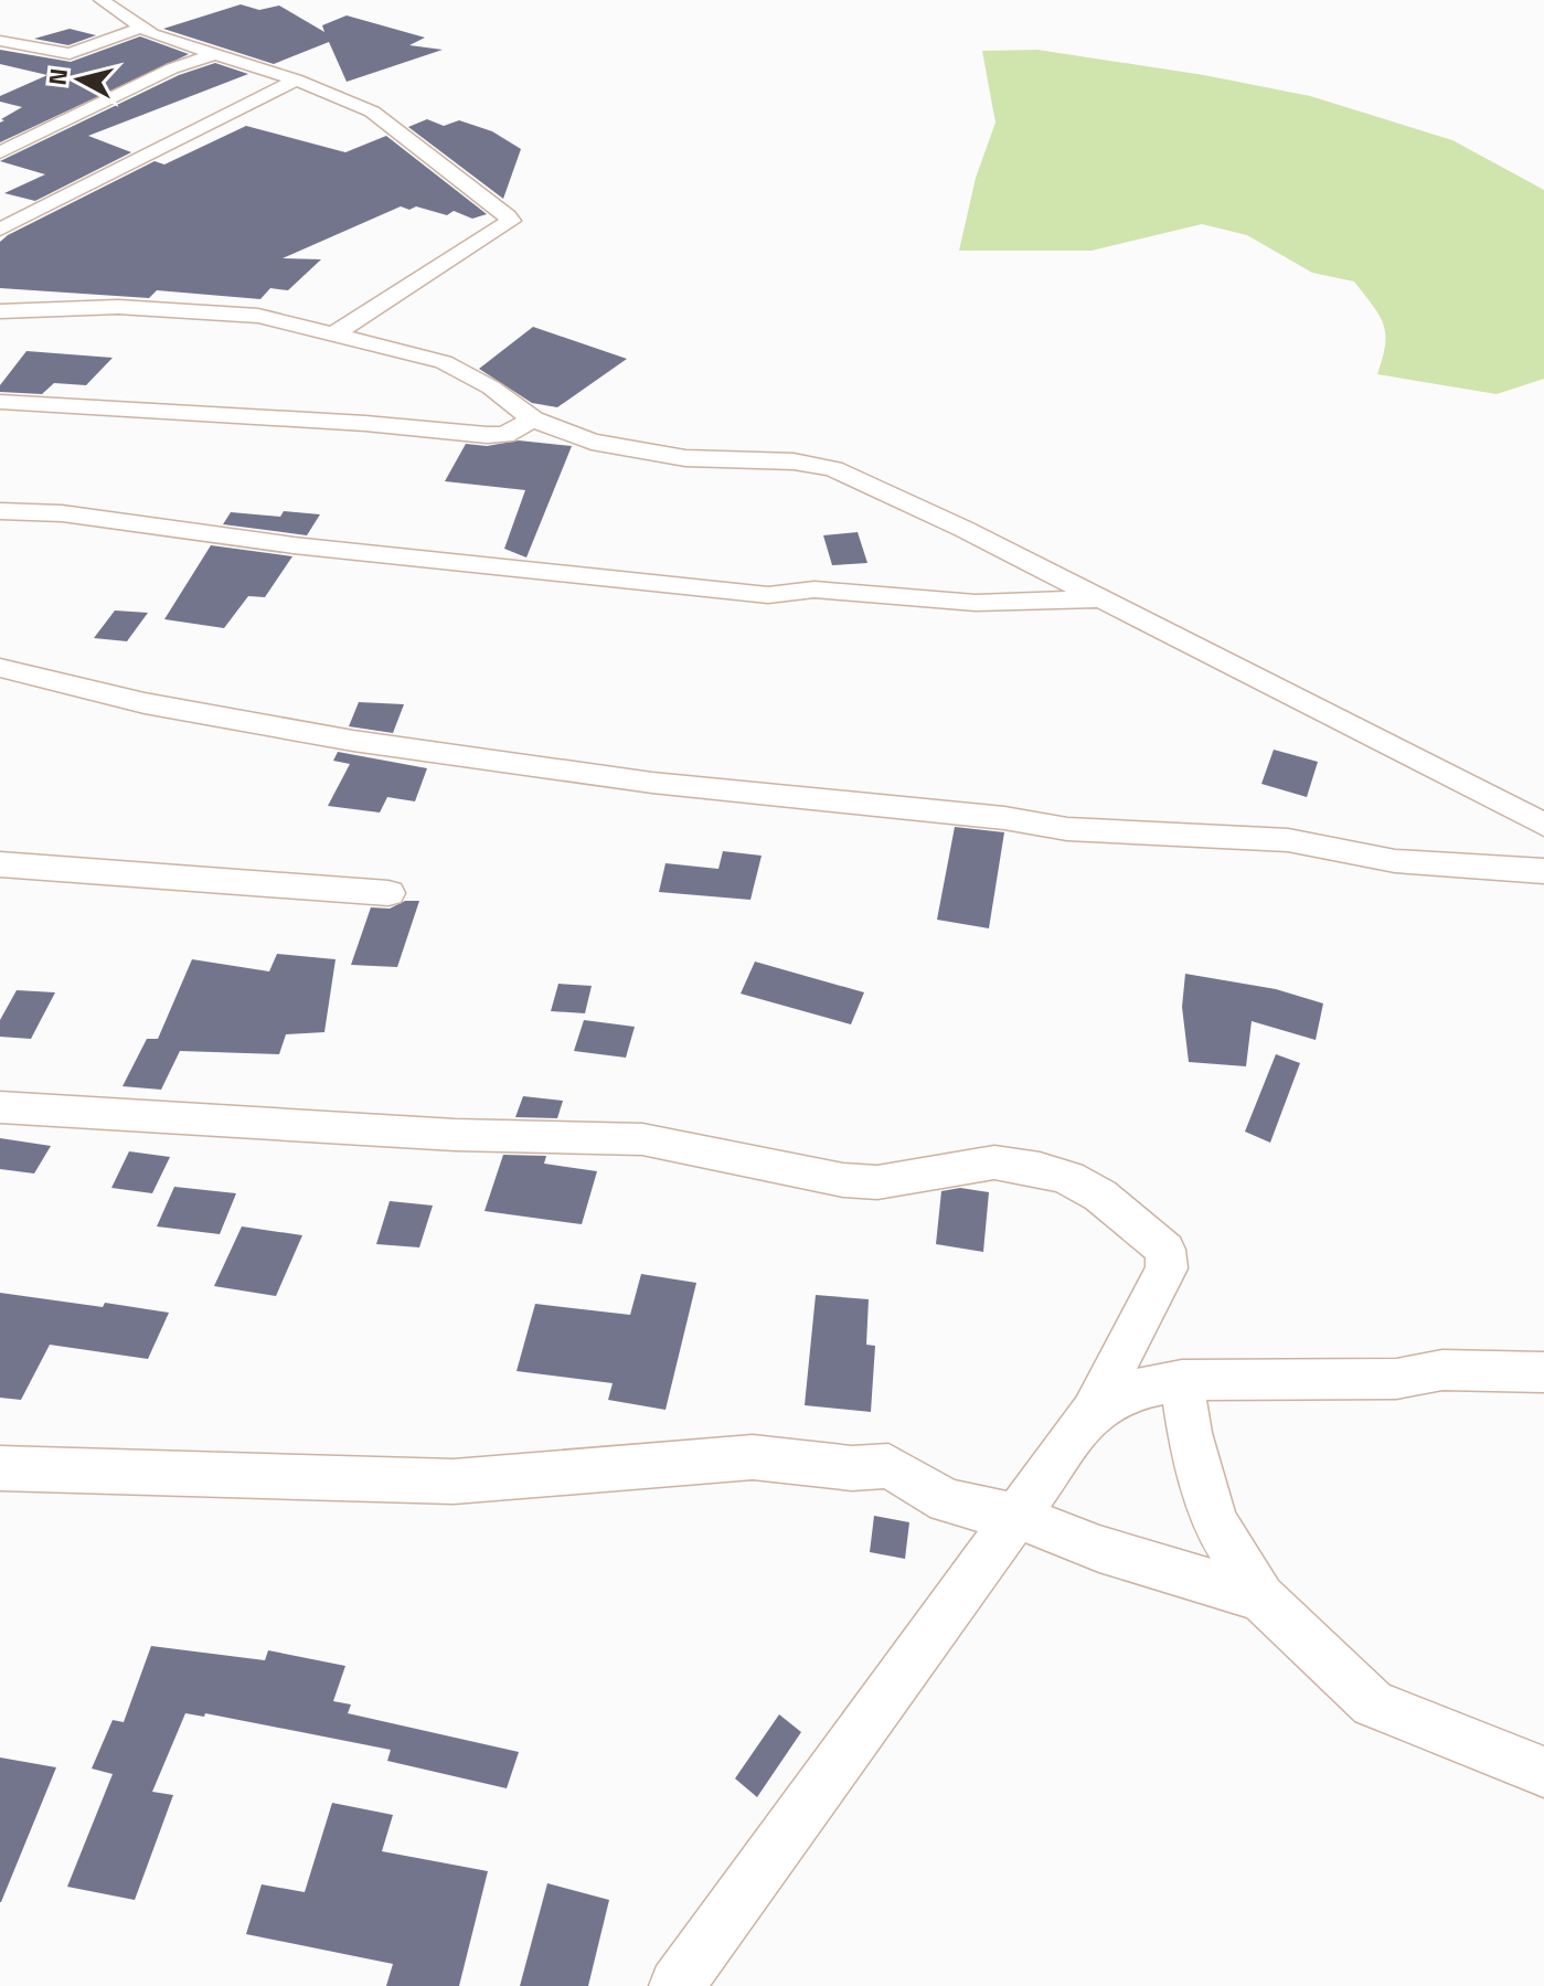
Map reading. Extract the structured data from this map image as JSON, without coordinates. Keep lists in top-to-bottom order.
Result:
{
  "north": "left"
}
